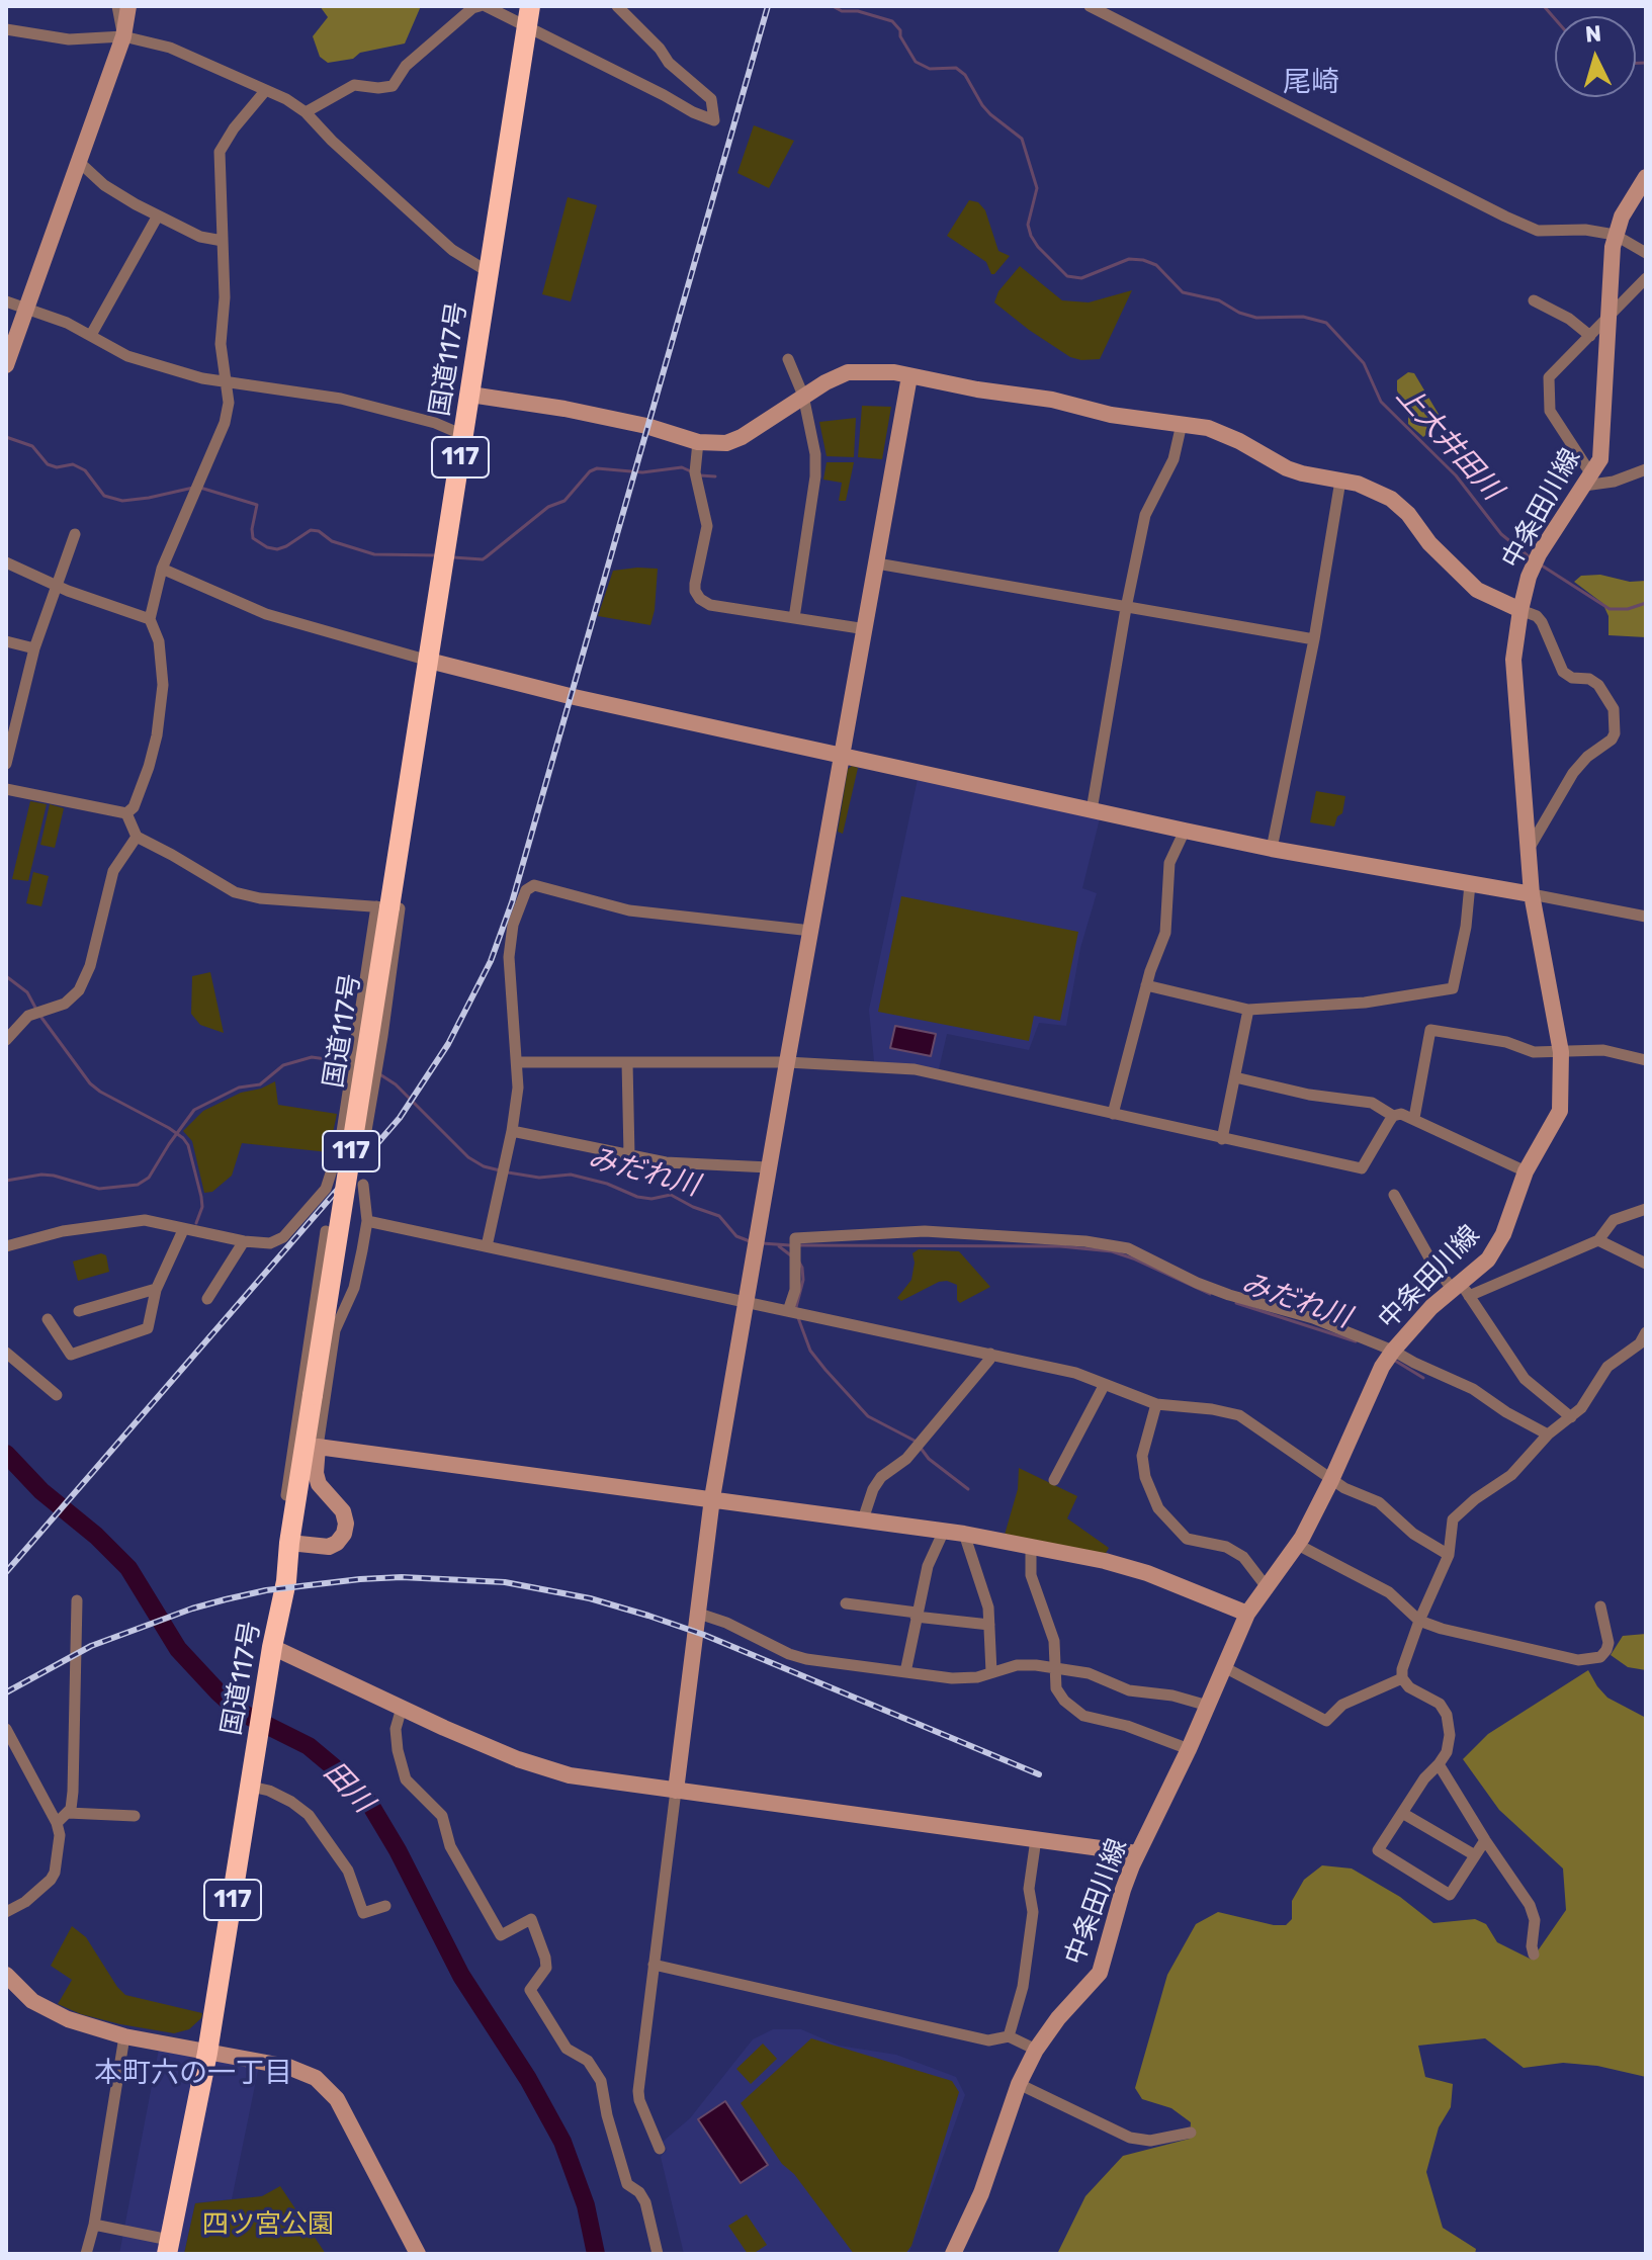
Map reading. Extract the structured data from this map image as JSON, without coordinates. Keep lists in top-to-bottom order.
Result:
{
  "streets": {
    "highway": ["国道117号", "117"],
    "street": ["中条田川線"]
  },
  "districts": ["尾崎", "本町六の一丁目"],
  "water": ["上大井田川", "みだれ川", "田川"],
  "parks": ["四ツ宮公園"],
  "north": "top"
}
